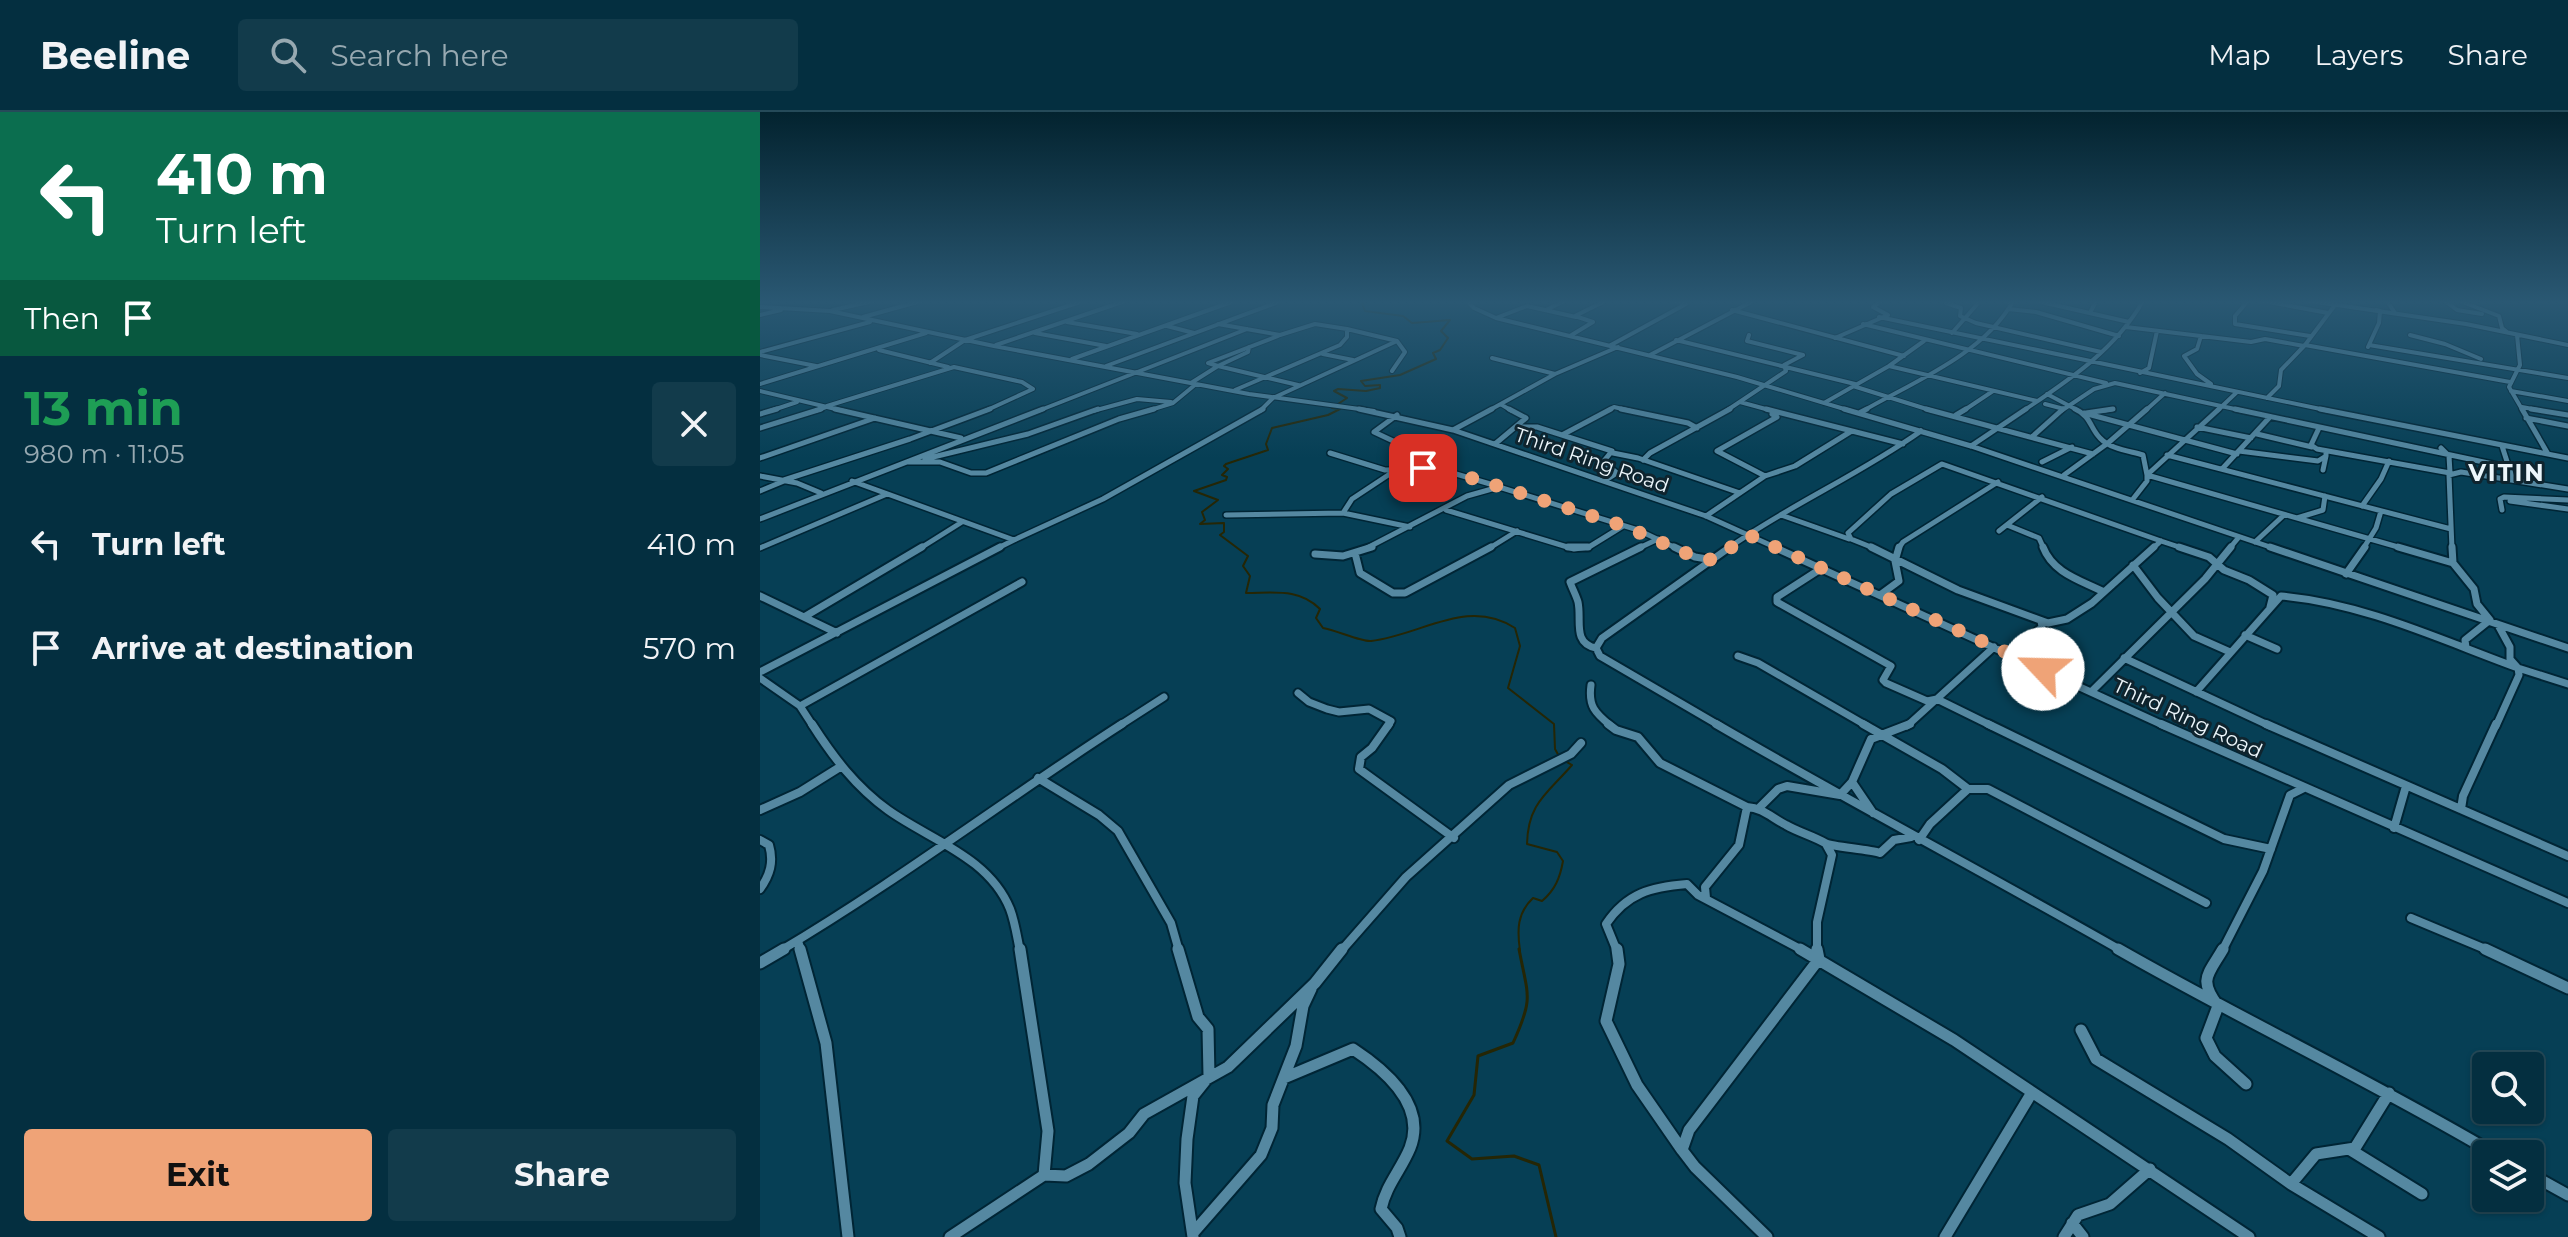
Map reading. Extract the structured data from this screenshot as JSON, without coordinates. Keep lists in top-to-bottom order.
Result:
{
  "streets": {
    "street": ["Third Ring Road"]
  },
  "districts": ["VITIN"],
  "page": {
    "header": "Beeline",
    "search": "Search here",
    "nav": ["Map", "Layers", "Share"],
    "turn": ["410 m", "Turn left"],
    "then": "Then",
    "heading": ["13 min", "980 m · 11:05"],
    "list": [
      {
        "name": "Turn left",
        "value": "410 m"
      },
      {
        "name": "Arrive at destination",
        "value": "570 m"
      }
    ],
    "buttons": ["Exit", "Share"]
  }
}
